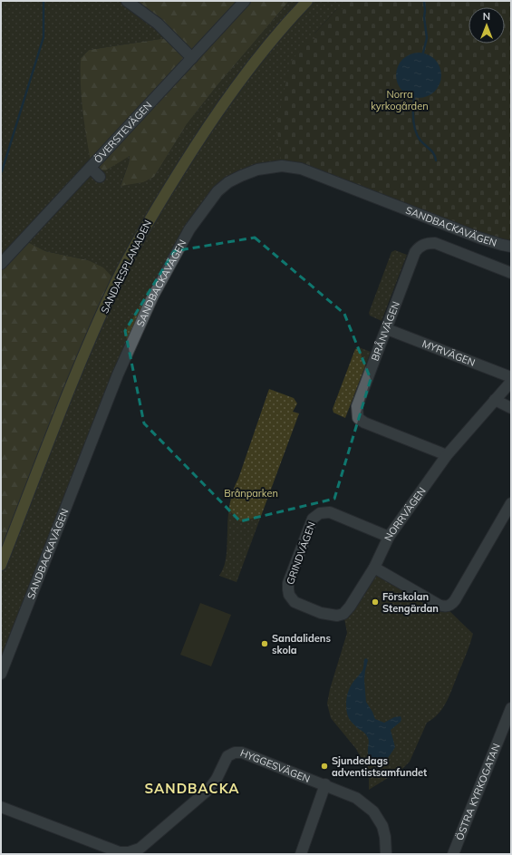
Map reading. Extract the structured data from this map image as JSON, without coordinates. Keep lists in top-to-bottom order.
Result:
{
  "streets": {
    "main road": ["SANDAESPLANADEN"],
    "street": [
      "ÖVERSTEVÄGEN",
      "SANDBACKAVÄGEN",
      "BRÅNVÄGEN",
      "MYRVÄGEN",
      "NORRVÄGEN",
      "GRINDVÄGEN",
      "HYGGESVÄGEN",
      "ÖSTRA KYRKOGATAN"
    ]
  },
  "crossings": [
    ["BRÅNVÄGEN", "MYRVÄGEN"],
    ["BRÅNVÄGEN", "NORRVÄGEN"],
    ["NORRVÄGEN", "GRINDVÄGEN"]
  ],
  "districts": ["SANDBACKA"],
  "parks": ["Norra kyrkogården", "Brånparken"],
  "places": ["Förskolan Stengärdan", "Sandalidens skola", "Sjundedags adventistsamfundet"],
  "north": "top"
}
